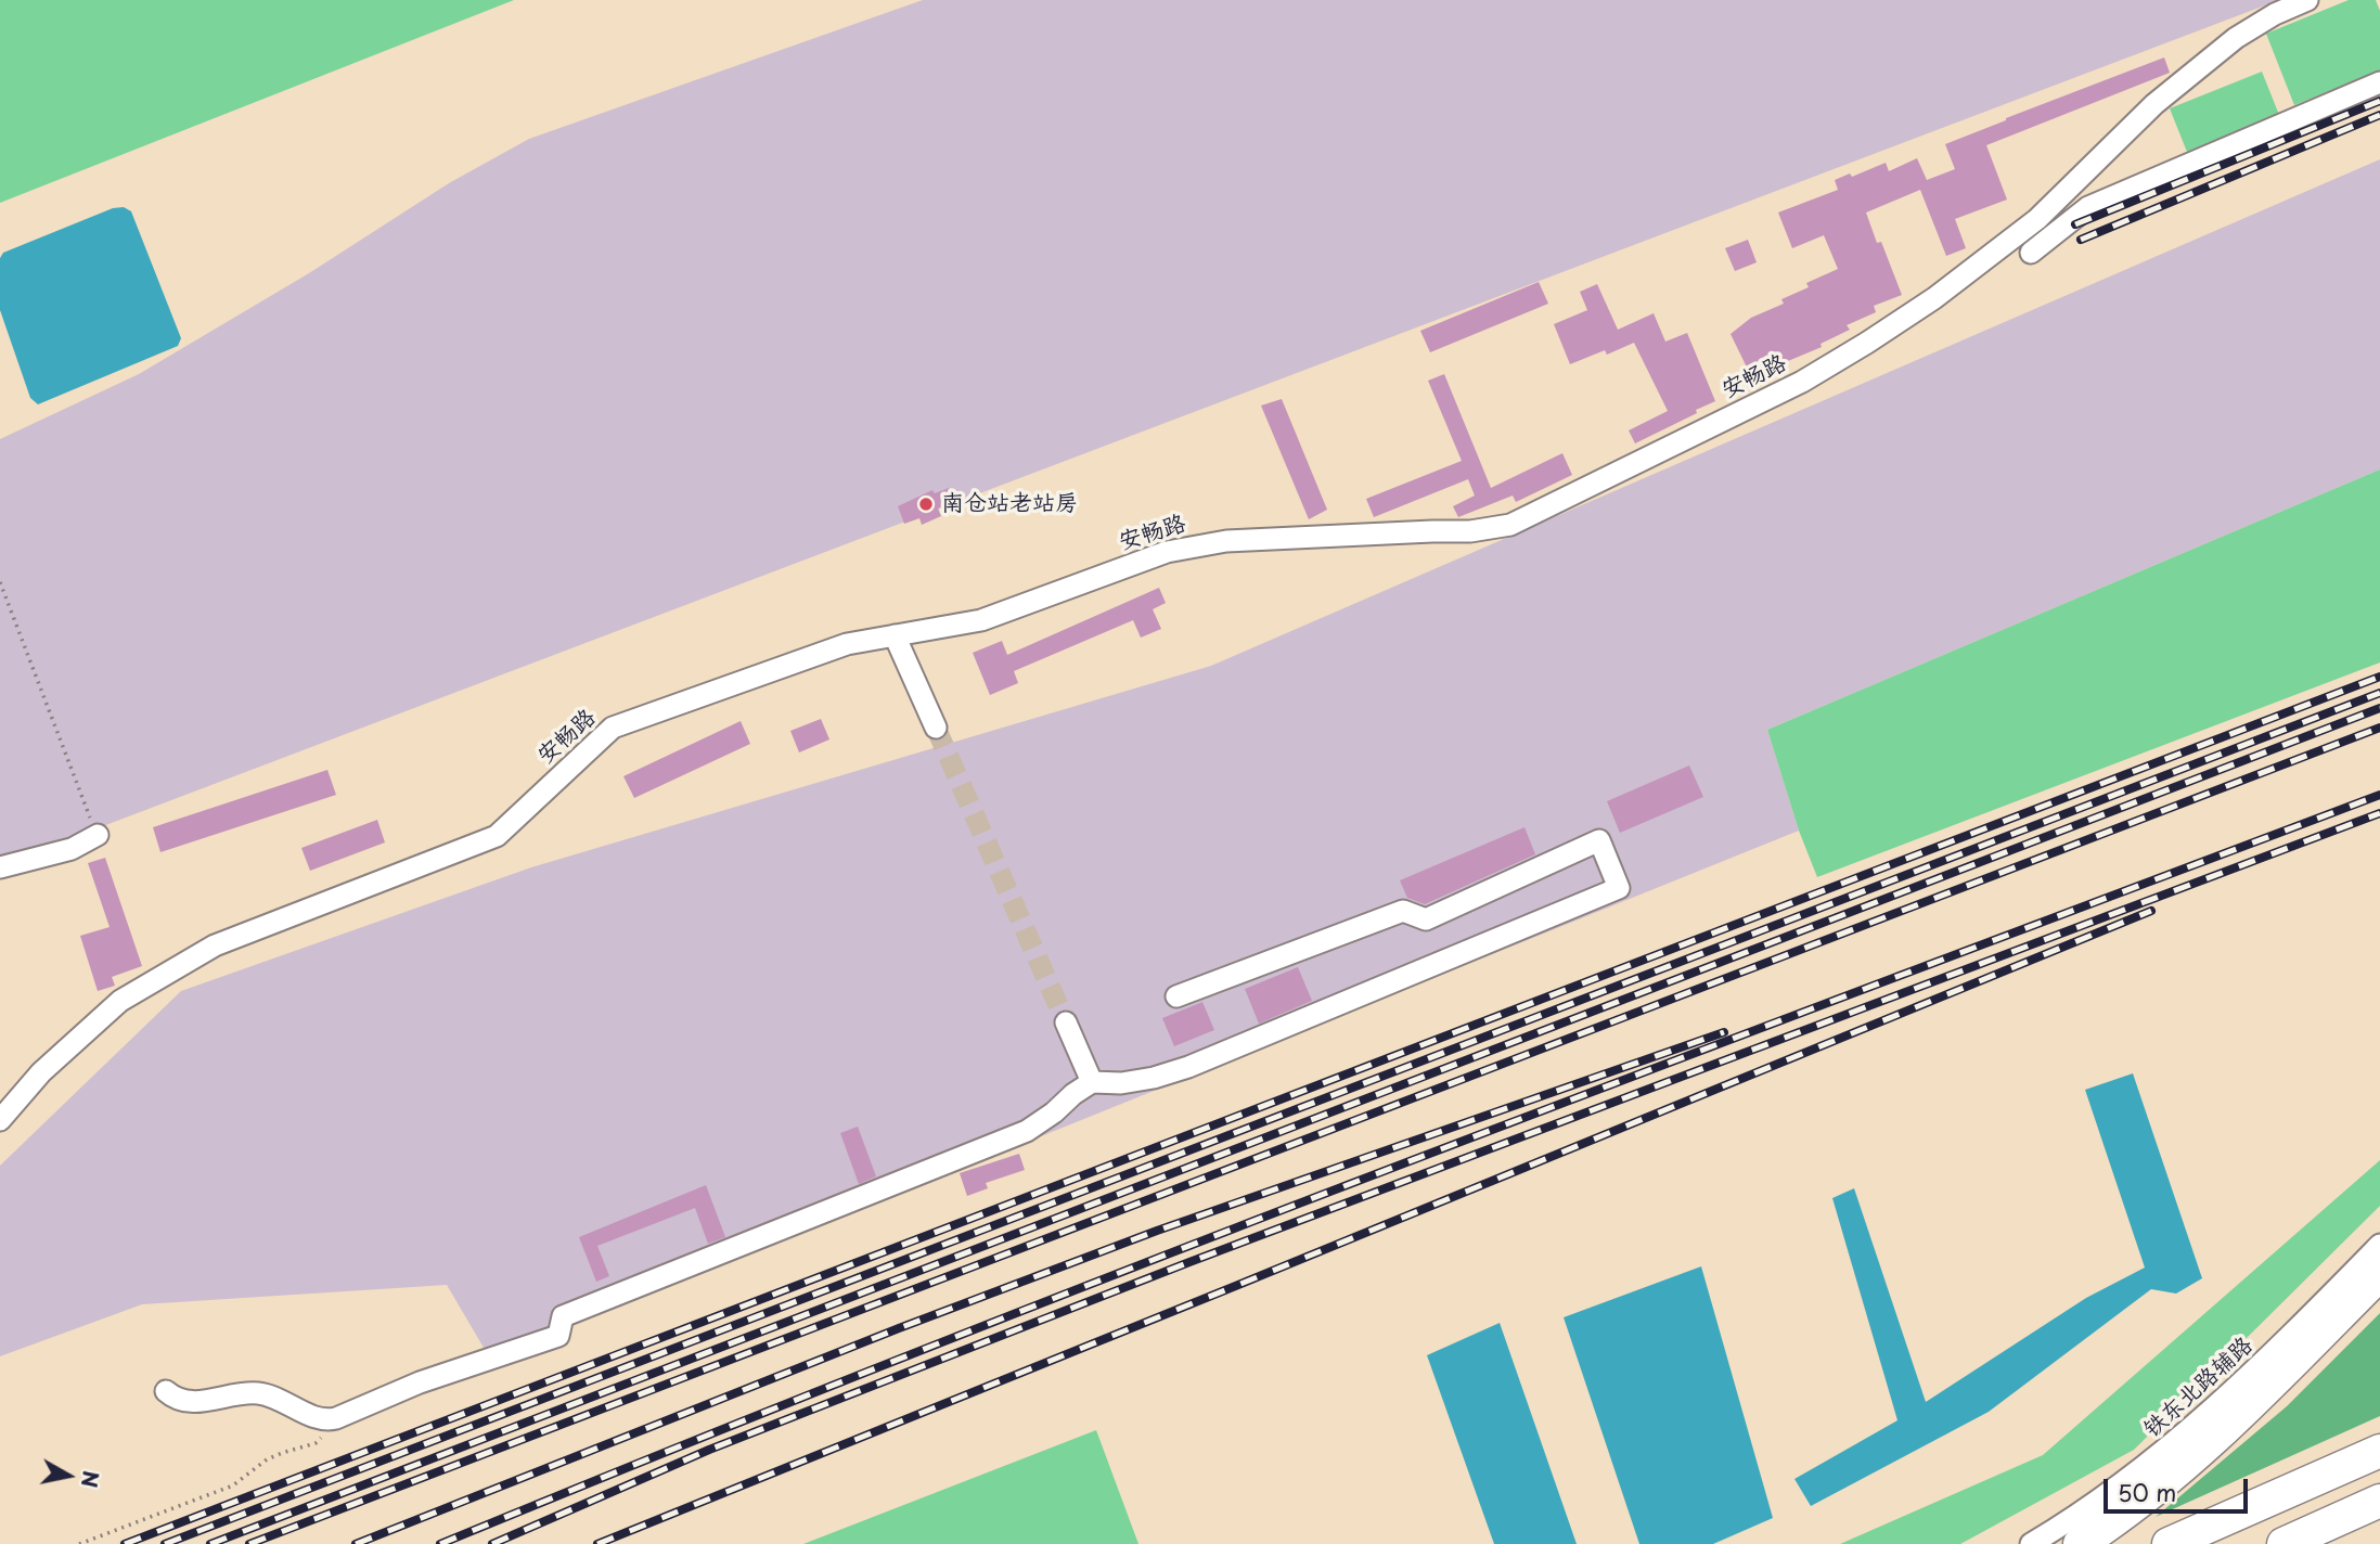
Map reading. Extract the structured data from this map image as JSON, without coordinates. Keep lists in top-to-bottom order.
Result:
{
  "streets": {
    "street": ["安畅路", "铁东北路辅路"]
  },
  "places": ["南仓站老站房"],
  "scale_bar": "50 m",
  "north": "right"
}
